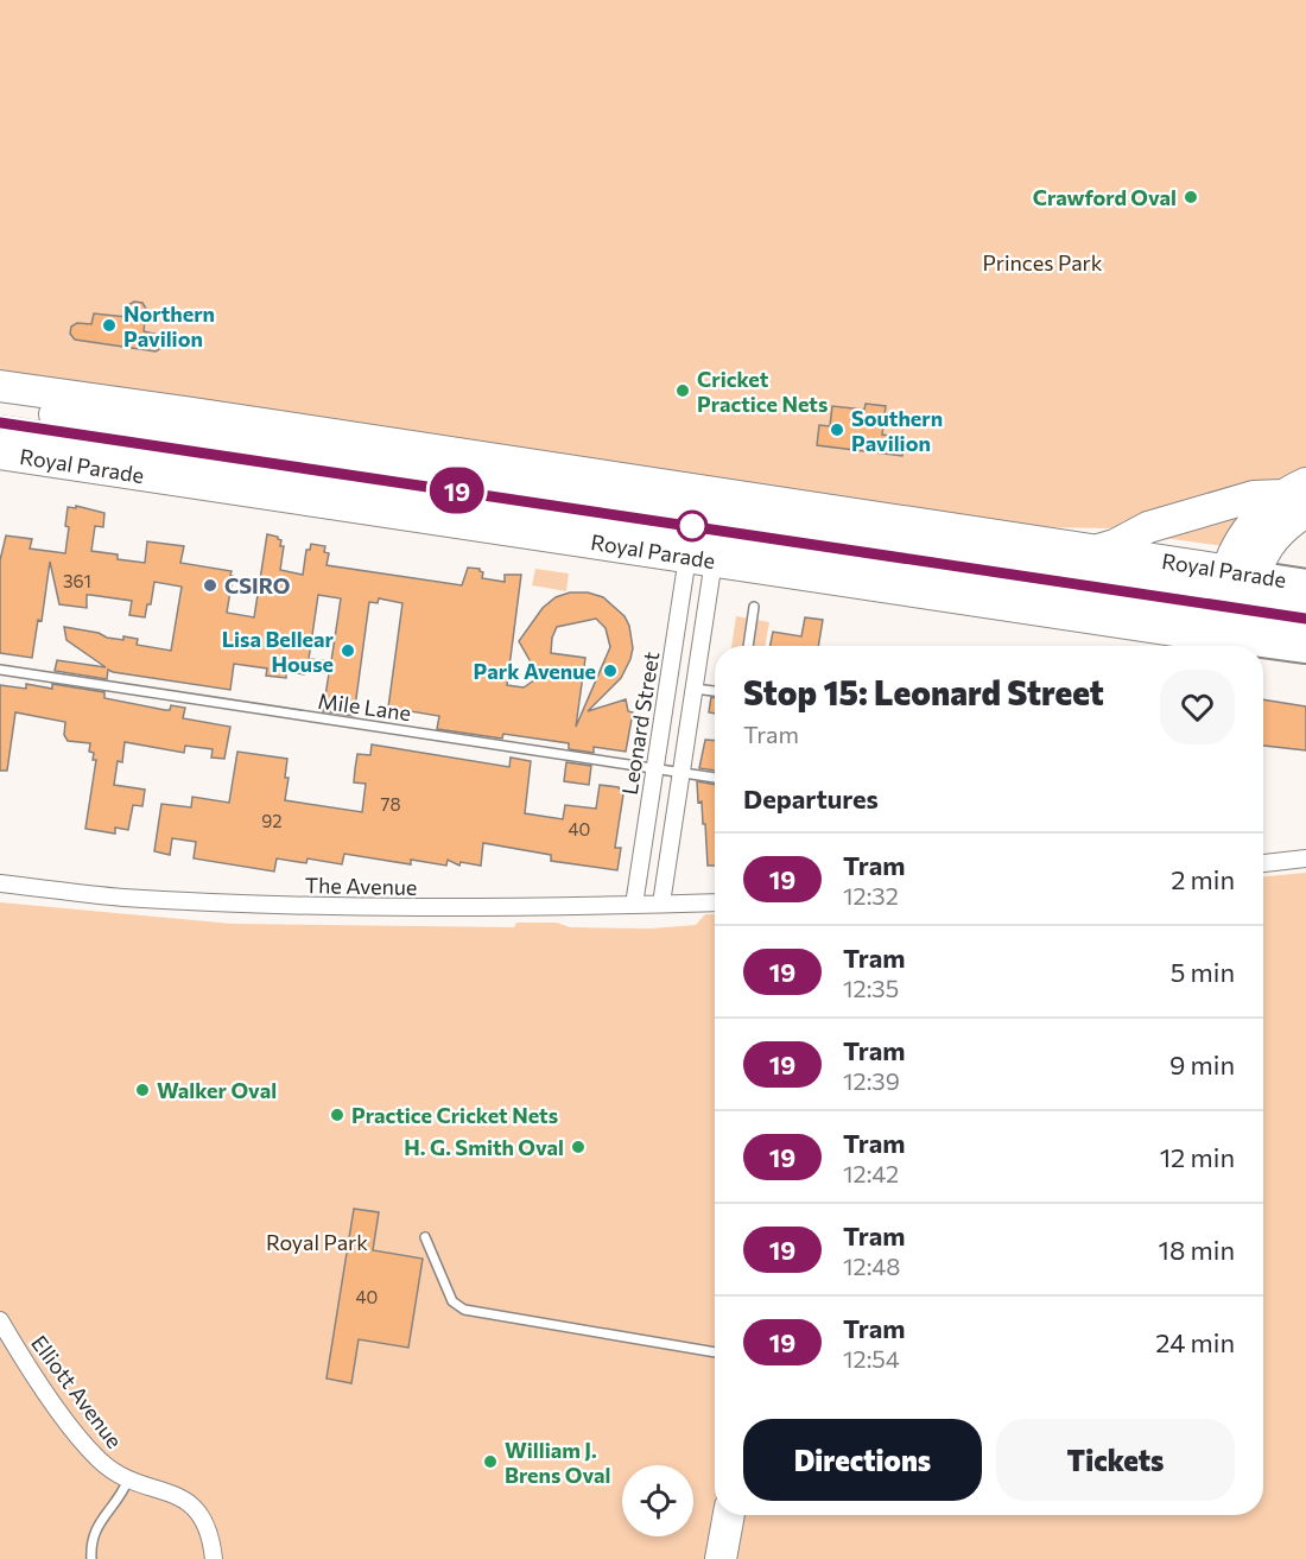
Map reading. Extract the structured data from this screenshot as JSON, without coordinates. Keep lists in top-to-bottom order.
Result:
{
  "streets": {
    "highway": ["Royal Parade"],
    "street": ["Leonard Street", "The Avenue", "Elliott Avenue"],
    "lane": ["Mile Lane"]
  },
  "crossings": [
    ["Royal Parade", "Leonard Street"],
    ["Mile Lane", "Leonard Street"],
    ["Leonard Street", "The Avenue"]
  ],
  "parks": ["Princes Park", "Royal Park"],
  "places": [
    "Crawford Oval",
    "Northern Pavilion",
    "Cricket Practice Nets",
    "Southern Pavilion",
    "CSIRO",
    "Lisa Bellear House",
    "Park Avenue",
    "Walker Oval",
    "Practice Cricket Nets",
    "H. G. Smith Oval",
    "William J. Brens Oval"
  ],
  "lines": ["tram line 19"],
  "house_numbers": [
    "361",
    "78",
    "92",
    "40",
    "40"
  ],
  "page": {
    "on_map": "19",
    "heading": [
      ["Stop 15: Leonard Street", "Tram"],
      "Departures"
    ],
    "list": [
      {
        "mark": "19",
        "name": "Tram",
        "note": "12:32",
        "value": "2 min"
      },
      {
        "mark": "19",
        "name": "Tram",
        "note": "12:35",
        "value": "5 min"
      },
      {
        "mark": "19",
        "name": "Tram",
        "note": "12:39",
        "value": "9 min"
      },
      {
        "mark": "19",
        "name": "Tram",
        "note": "12:42",
        "value": "12 min"
      },
      {
        "mark": "19",
        "name": "Tram",
        "note": "12:48",
        "value": "18 min"
      },
      {
        "mark": "19",
        "name": "Tram",
        "note": "12:54",
        "value": "24 min"
      }
    ],
    "buttons": ["Directions", "Tickets"]
  }
}
